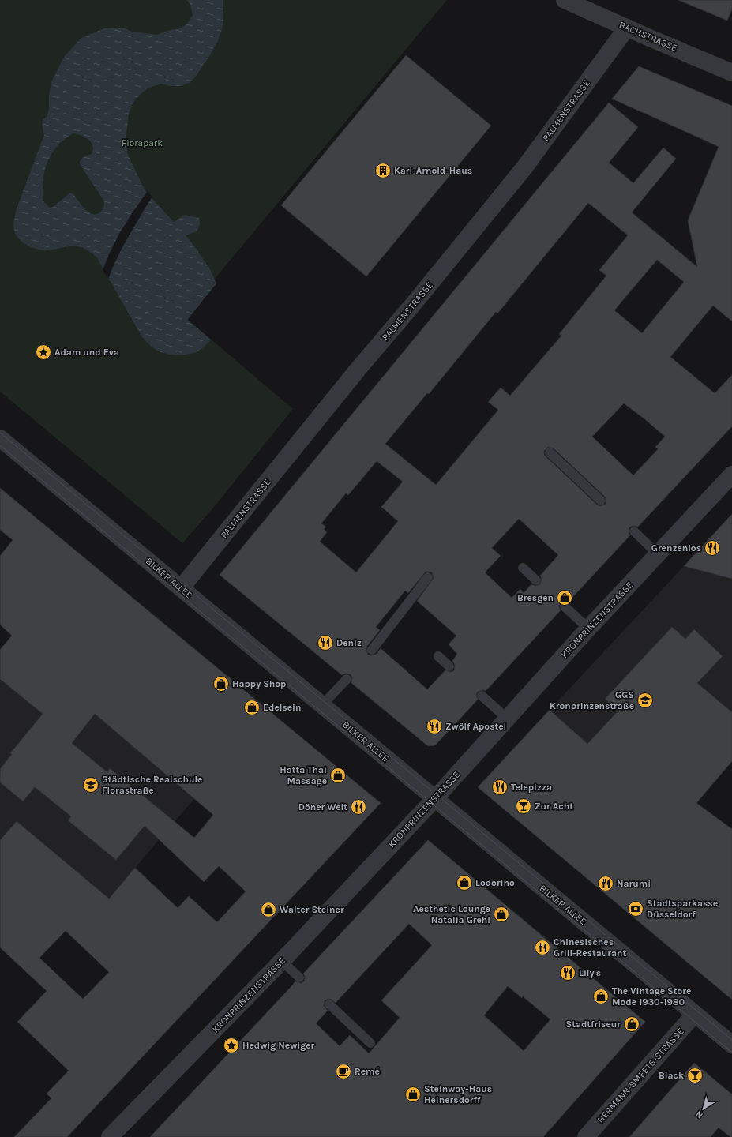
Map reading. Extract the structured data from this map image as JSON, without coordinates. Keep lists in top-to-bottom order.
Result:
{
  "streets": {
    "street": [
      "BACHSTRASSE",
      "PALMENSTRASSE",
      "BILKER ALLEE",
      "KRONPRINZENSTRASSE",
      "HERMANN-SMEETS-STRASSE"
    ]
  },
  "crossings": [
    ["BACHSTRASSE", "PALMENSTRASSE"],
    ["PALMENSTRASSE", "BILKER ALLEE"],
    ["BILKER ALLEE", "KRONPRINZENSTRASSE"],
    ["BILKER ALLEE", "HERMANN-SMEETS-STRASSE"]
  ],
  "parks": ["Florapark"],
  "places": {
    "building": ["Karl-Arnold-Haus"],
    "place": ["Adam und Eva", "Hedwig Newiger"],
    "restaurant": [
      "Grenzenlos",
      "Deniz",
      "Zwölf Apostel",
      "Telepizza",
      "Döner Welt",
      "Narumi",
      "Chinesisches Grill-Restaurant",
      "Lily's"
    ],
    "shop": [
      "Bresgen",
      "Happy Shop",
      "Edelsein",
      "Hatta Thai Massage",
      "Lodorino",
      "Walter Steiner",
      "Aesthetic Lounge Natalia Grehl",
      "The Vintage Store Mode 1930-1980",
      "Stadtfriseur",
      "Steinway-Haus Heinersdorff"
    ],
    "school or university": ["GGS Kronprinzenstraße", "Städtische Realschule Florastraße"],
    "bar": ["Zur Acht", "Black"],
    "bank": ["Stadtsparkasse Düsseldorf"],
    "cafe": ["Remé"]
  },
  "north": "bottom left"
}
